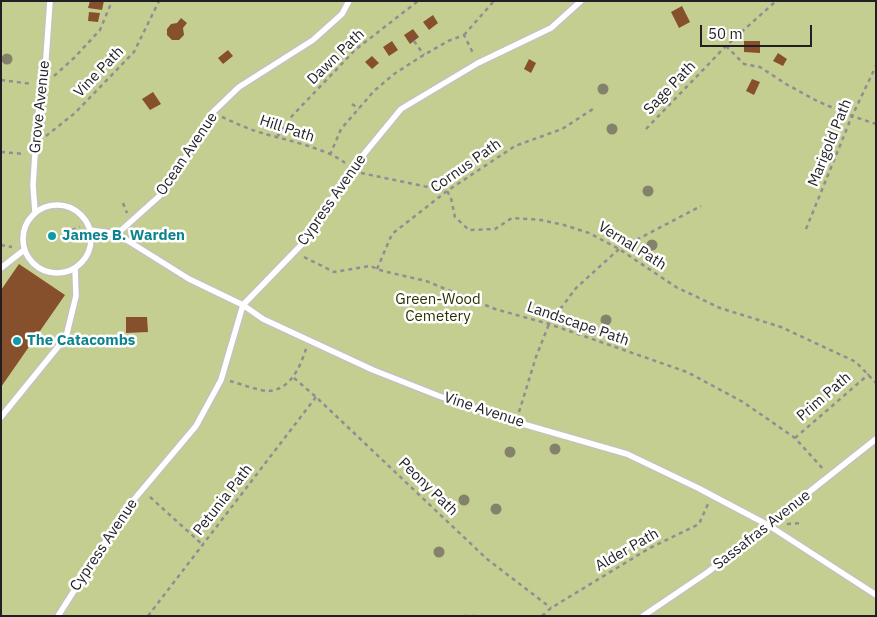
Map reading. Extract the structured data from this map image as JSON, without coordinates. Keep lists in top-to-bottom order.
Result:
{
  "streets": {
    "lane": [
      "Grove Avenue",
      "Ocean Avenue",
      "Cypress Avenue",
      "Vine Avenue",
      "Sassafras Avenue"
    ],
    "path": [
      "Dawn Path",
      "Vine Path",
      "Sage Path",
      "Hill Path",
      "Marigold Path",
      "Cornus Path",
      "Vernal Path",
      "Landscape Path",
      "Prim Path",
      "Peony Path",
      "Petunia Path",
      "Alder Path"
    ]
  },
  "crossings": [
    ["Dawn Path", "Hill Path"],
    ["Vine Path", "Grove Avenue"],
    ["Grove Avenue", "Vine Avenue"],
    ["Hill Path", "Ocean Avenue"],
    ["Hill Path", "Cypress Avenue"],
    ["Ocean Avenue", "Vine Avenue"],
    ["Cornus Path", "Vernal Path"],
    ["Cornus Path", "Landscape Path"],
    ["Cypress Avenue", "Landscape Path"],
    ["Cypress Avenue", "Vine Avenue"],
    ["Vernal Path", "Prim Path"],
    ["Landscape Path", "Prim Path"],
    ["Landscape Path", "Sassafras Avenue"],
    ["Vine Avenue", "Sassafras Avenue"],
    ["Vine Avenue", "Alder Path"],
    ["Peony Path", "Petunia Path"],
    ["Peony Path", "Alder Path"]
  ],
  "parks": ["Green-Wood Cemetery"],
  "places": ["James B. Warden", "The Catacombs"],
  "scale_bar": "50 m"
}
